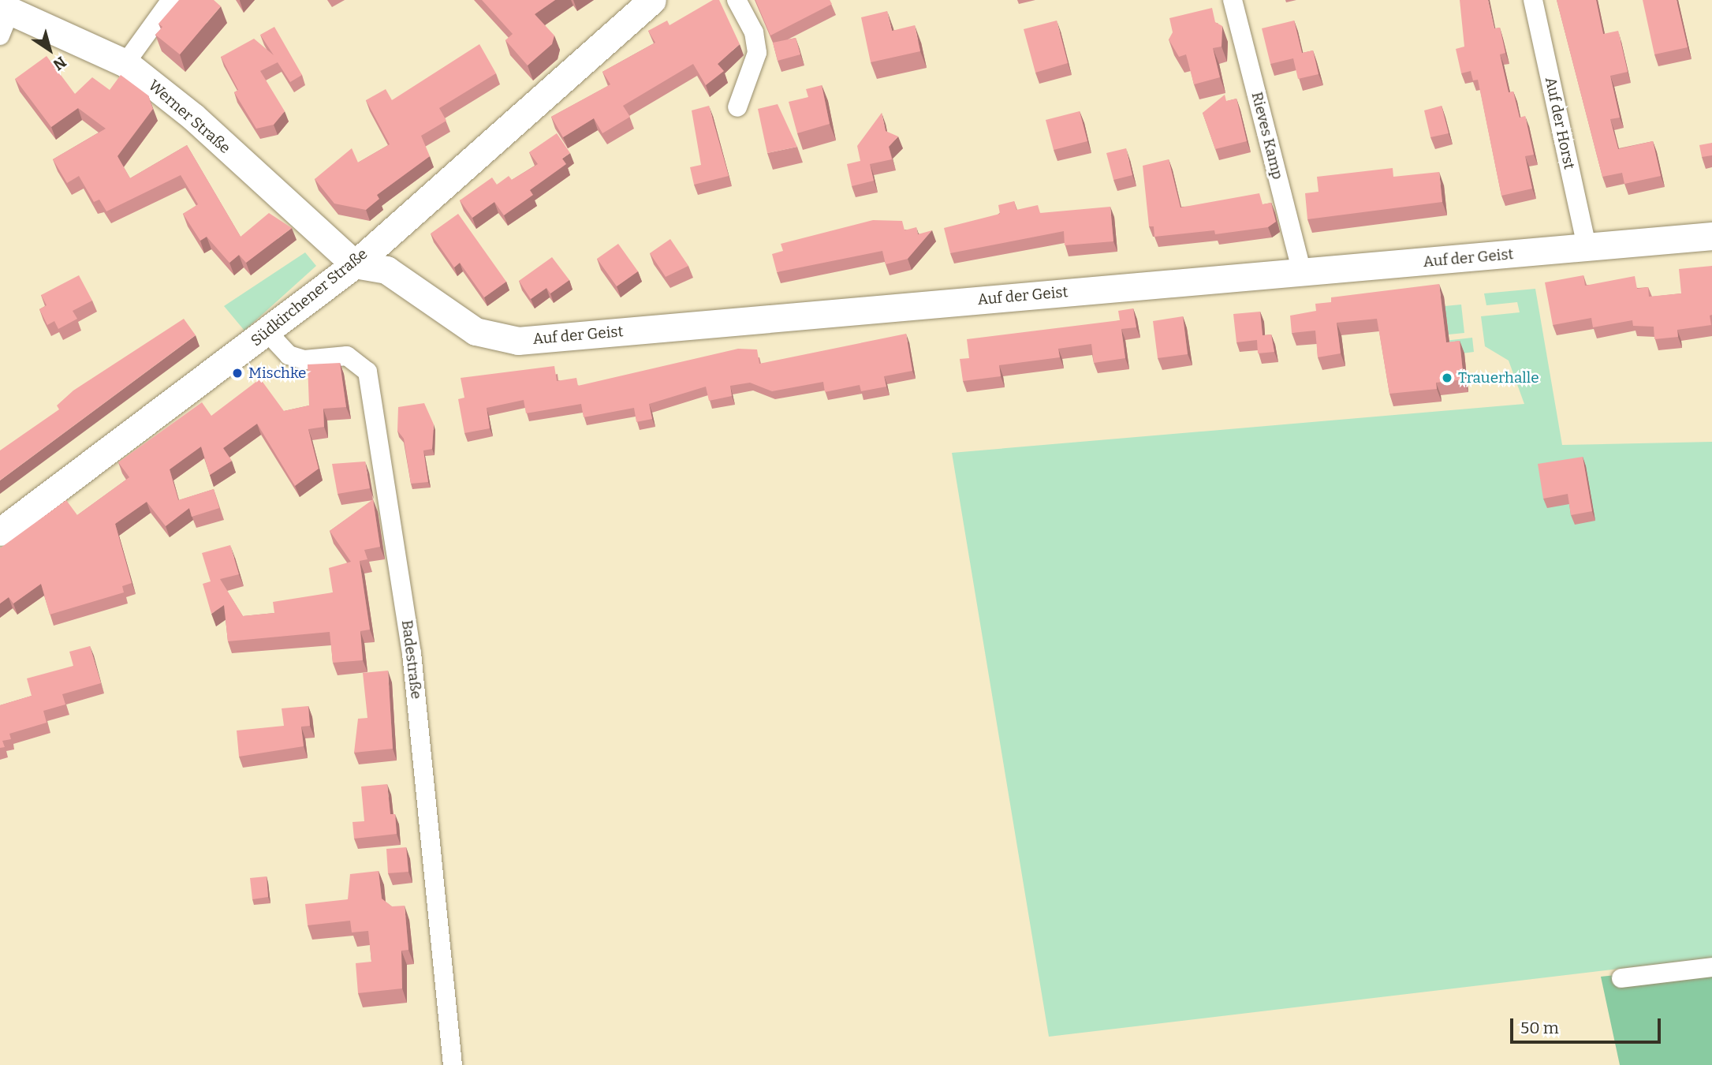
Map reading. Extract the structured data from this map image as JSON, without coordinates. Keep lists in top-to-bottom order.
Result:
{
  "streets": {
    "street": [
      "Werner Straße",
      "Auf der Horst",
      "Rieves Kamp",
      "Auf der Geist",
      "Südkirchener Straße",
      "Badestraße"
    ]
  },
  "crossings": [
    ["Werner Straße", "Auf der Geist"],
    ["Werner Straße", "Südkirchener Straße"],
    ["Auf der Horst", "Auf der Geist"],
    ["Rieves Kamp", "Auf der Geist"],
    ["Auf der Geist", "Südkirchener Straße"],
    ["Südkirchener Straße", "Badestraße"]
  ],
  "places": ["Mischke", "Trauerhalle"],
  "scale_bar": "50 m",
  "north": "bottom right"
}
